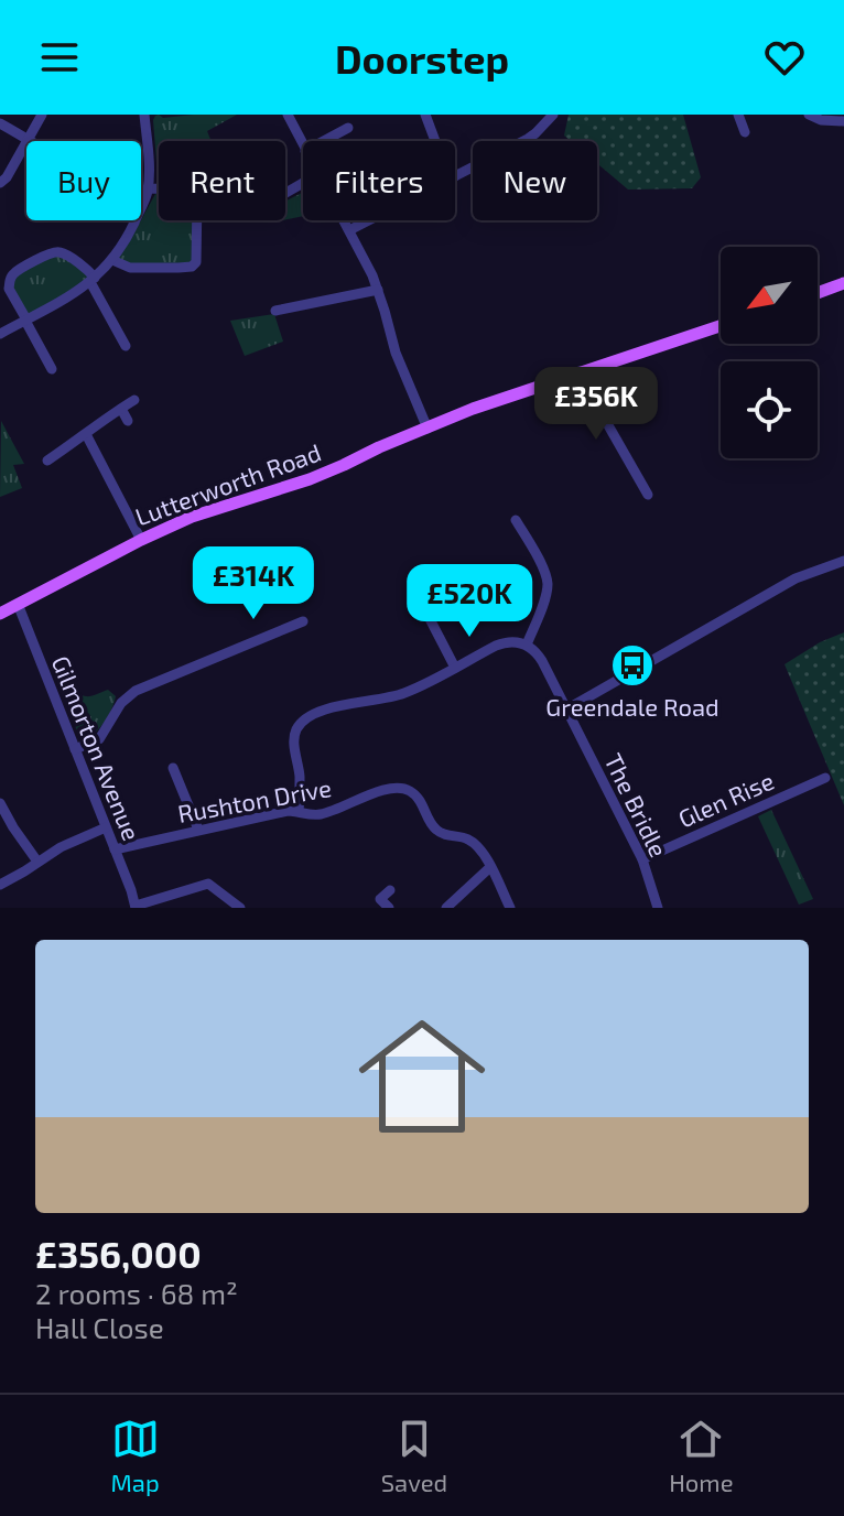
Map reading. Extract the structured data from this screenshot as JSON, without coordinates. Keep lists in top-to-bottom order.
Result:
{
  "streets": {
    "main road": ["Lutterworth Road"],
    "street": [
      "Gilmorton Avenue",
      "Glen Rise",
      "Rushton Drive",
      "The Bridle"
    ]
  },
  "crossings": [
    ["Lutterworth Road", "Gilmorton Avenue"],
    ["Gilmorton Avenue", "Rushton Drive"],
    ["Glen Rise", "The Bridle"]
  ],
  "places": {
    "bus stop": ["Greendale Road"]
  },
  "north": "bottom left",
  "page": {
    "header": "Doorstep",
    "chip": [
      "Buy",
      "Rent",
      "Filters",
      "New"
    ],
    "price": ["£356K", "£314K", "£520K"],
    "list": [
      {
        "name": "£356,000",
        "note": "2 rooms · 68 m² · Hall Close"
      }
    ],
    "tabs": ["Map", "Saved", "Home"]
  }
}
